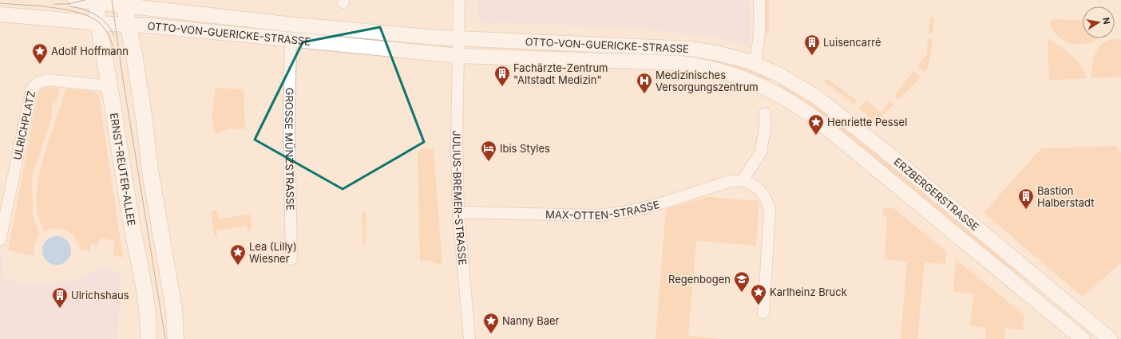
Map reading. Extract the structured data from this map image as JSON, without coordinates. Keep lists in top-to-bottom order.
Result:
{
  "streets": {
    "main road": ["ERNST-REUTER-ALLEE"],
    "street": [
      "OTTO-VON-GUERICKE-STRASSE",
      "ULRICHPLATZ",
      "GROSSE MÜNZSTRASSE",
      "ERZBERGERSTRASSE",
      "JULIUS-BREMER-STRASSE",
      "MAX-OTTEN-STRASSE"
    ]
  },
  "crossings": [
    ["OTTO-VON-GUERICKE-STRASSE", "GROSSE MÜNZSTRASSE"],
    ["OTTO-VON-GUERICKE-STRASSE", "ERNST-REUTER-ALLEE"],
    ["OTTO-VON-GUERICKE-STRASSE", "ERZBERGERSTRASSE"],
    ["OTTO-VON-GUERICKE-STRASSE", "JULIUS-BREMER-STRASSE"],
    ["ULRICHPLATZ", "ERNST-REUTER-ALLEE"],
    ["JULIUS-BREMER-STRASSE", "MAX-OTTEN-STRASSE"]
  ],
  "places": {
    "building": [
      "Luisencarré",
      "Fachärzte-Zentrum \"Altstadt Medizin\"",
      "Bastion Halberstadt",
      "Ulrichshaus"
    ],
    "place": [
      "Adolf Hoffmann",
      "Henriette Pessel",
      "Lea (Lilly) Wiesner",
      "Karlheinz Bruck",
      "Nanny Baer"
    ],
    "hospital": ["Medizinisches Versorgungszentrum"],
    "hotel": ["Ibis Styles"],
    "school or university": ["Regenbogen"]
  },
  "north": "right"
}
